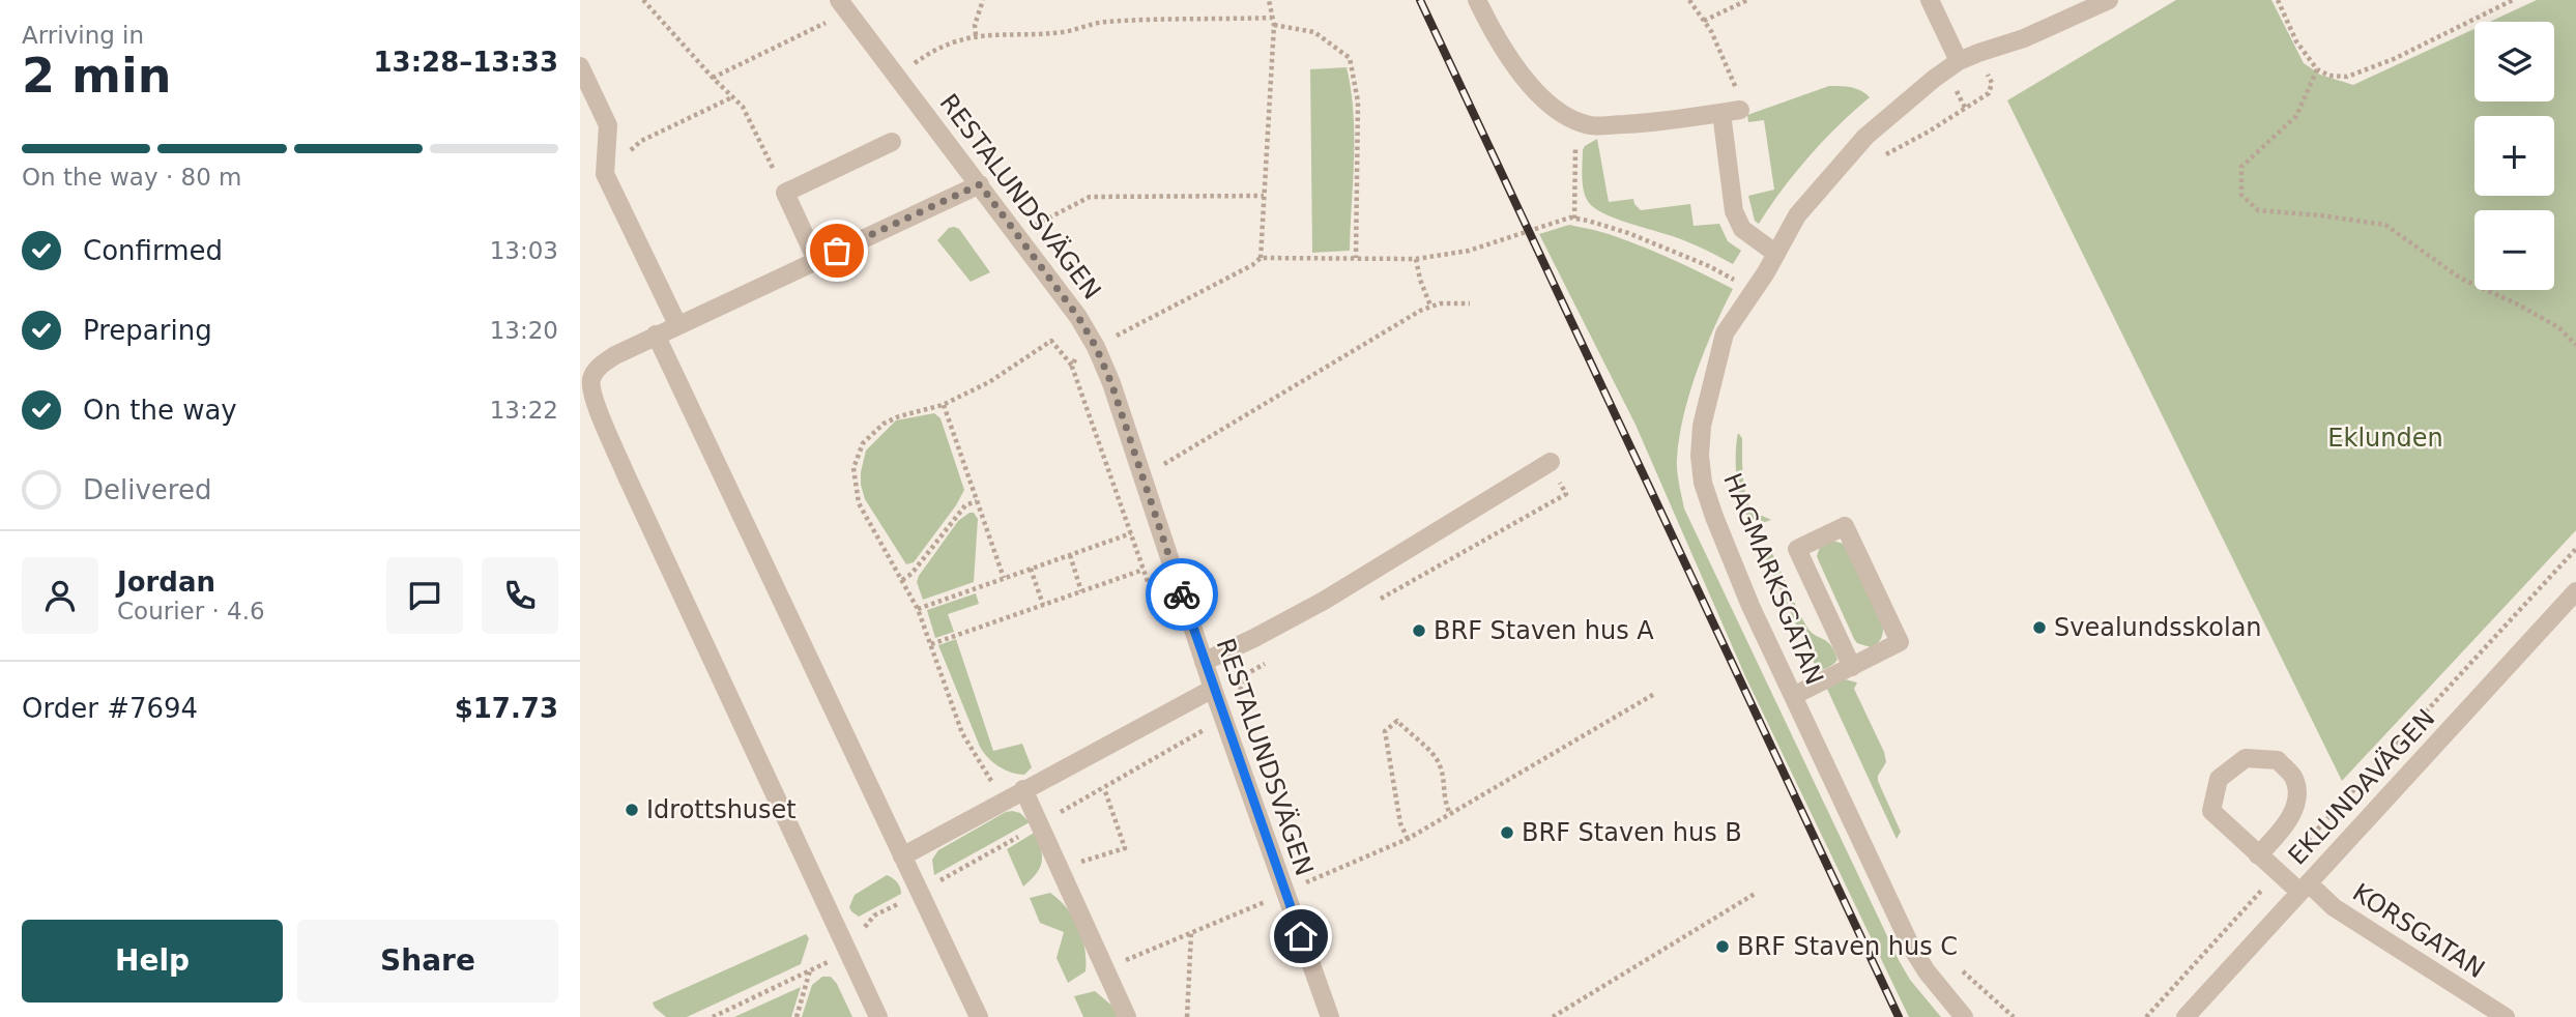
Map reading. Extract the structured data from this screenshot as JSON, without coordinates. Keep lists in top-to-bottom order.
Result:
{
  "streets": {
    "street": [
      "RESTALUNDSVÄGEN",
      "HAGMARKSGATAN",
      "EKLUNDAVÄGEN",
      "KORSGATAN"
    ]
  },
  "crossings": [
    ["EKLUNDAVÄGEN", "KORSGATAN"]
  ],
  "parks": ["Eklunden"],
  "places": [
    "Svealundsskolan",
    "BRF Staven hus A",
    "Idrottshuset",
    "BRF Staven hus B",
    "BRF Staven hus C"
  ],
  "page": {
    "heading": ["2 min", "Arriving in", "13:28–13:33"],
    "panel": [
      "Jordan",
      "Courier · 4.6",
      "Order #7694",
      "$17.73"
    ],
    "map_buttons": ["+", "−"],
    "bar": "On the way · 80 m",
    "list": [
      ["Confirmed", "13:03"],
      ["Preparing", "13:20"],
      ["On the way", "13:22"],
      "Delivered"
    ],
    "buttons": ["Help", "Share"]
  }
}
